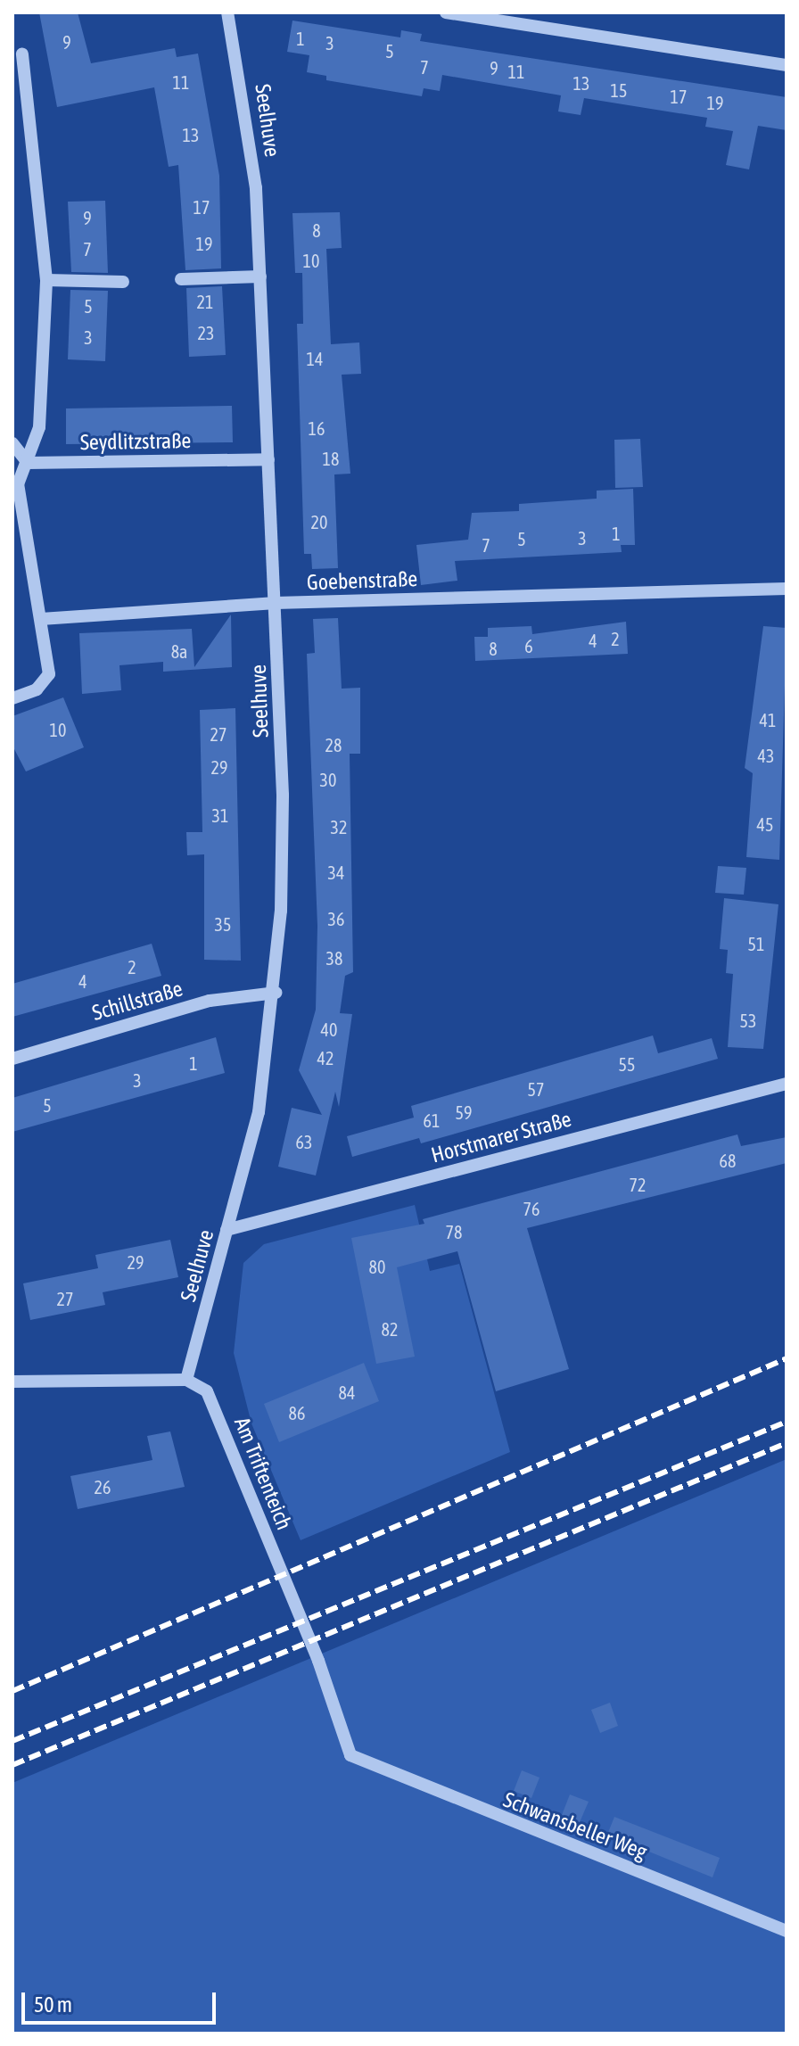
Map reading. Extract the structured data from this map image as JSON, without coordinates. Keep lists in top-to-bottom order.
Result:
{
  "streets": {
    "street": [
      "Seelhuve",
      "Seydlitzstraße",
      "Goebenstraße",
      "Schillstraße",
      "Horstmarer Straße",
      "Am Triftenteich",
      "Schwansbeller Weg"
    ]
  },
  "crossings": [
    ["Seelhuve", "Seydlitzstraße"],
    ["Seelhuve", "Goebenstraße"],
    ["Seelhuve", "Schillstraße"],
    ["Seelhuve", "Horstmarer Straße"],
    ["Seelhuve", "Am Triftenteich"],
    ["Am Triftenteich", "Schwansbeller Weg"]
  ],
  "house_numbers": [
    "1",
    "9",
    "3",
    "5",
    "7",
    "9",
    "11",
    "11",
    "13",
    "15",
    "17",
    "19",
    "13",
    "17",
    "9",
    "8",
    "19",
    "7",
    "10",
    "21",
    "5",
    "23",
    "3",
    "14",
    "16",
    "18",
    "20",
    "1",
    "3",
    "5",
    "7",
    "2",
    "4",
    "6",
    "8",
    "8a",
    "41",
    "10",
    "27",
    "28",
    "43",
    "29",
    "30",
    "31",
    "45",
    "32",
    "34",
    "36",
    "35",
    "51",
    "38",
    "2",
    "4",
    "53",
    "40",
    "42",
    "1",
    "55",
    "3",
    "57",
    "5",
    "59",
    "61",
    "63",
    "68",
    "72",
    "76",
    "78",
    "29",
    "80",
    "27",
    "82",
    "84",
    "86",
    "26"
  ],
  "scale_bar": "50 m"
}
